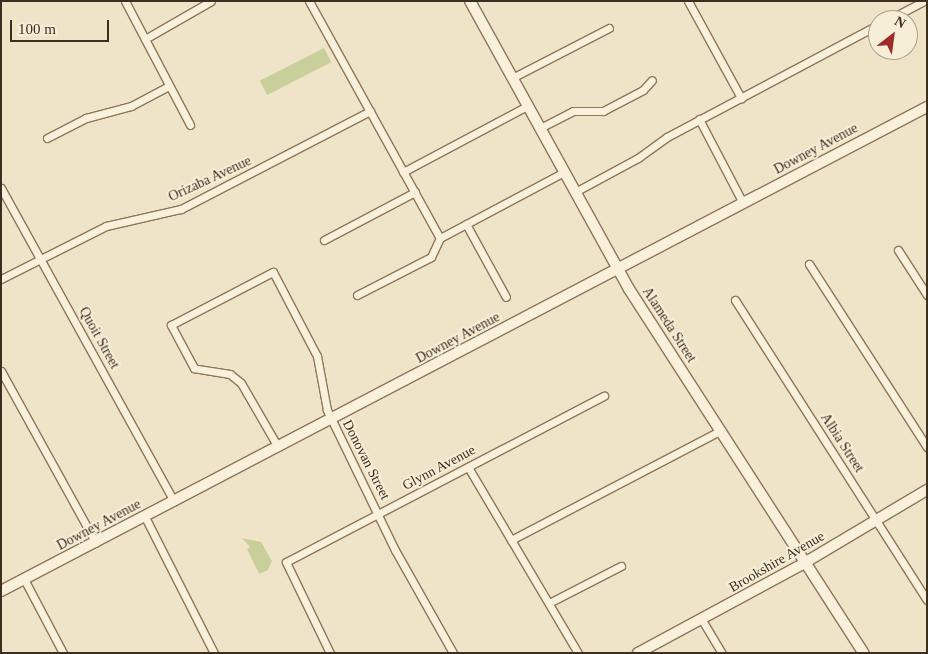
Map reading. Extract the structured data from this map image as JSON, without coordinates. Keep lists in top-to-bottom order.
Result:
{
  "streets": {
    "street": [
      "Downey Avenue",
      "Orizaba Avenue",
      "Alameda Street",
      "Quoit Street",
      "Albia Street",
      "Donovan Street",
      "Glynn Avenue",
      "Brookshire Avenue"
    ]
  },
  "crossings": [
    ["Downey Avenue", "Alameda Street"],
    ["Downey Avenue", "Quoit Street"],
    ["Downey Avenue", "Donovan Street"],
    ["Orizaba Avenue", "Quoit Street"],
    ["Alameda Street", "Brookshire Avenue"],
    ["Albia Street", "Brookshire Avenue"],
    ["Donovan Street", "Glynn Avenue"]
  ],
  "scale_bar": "100 m",
  "north": "top right"
}
